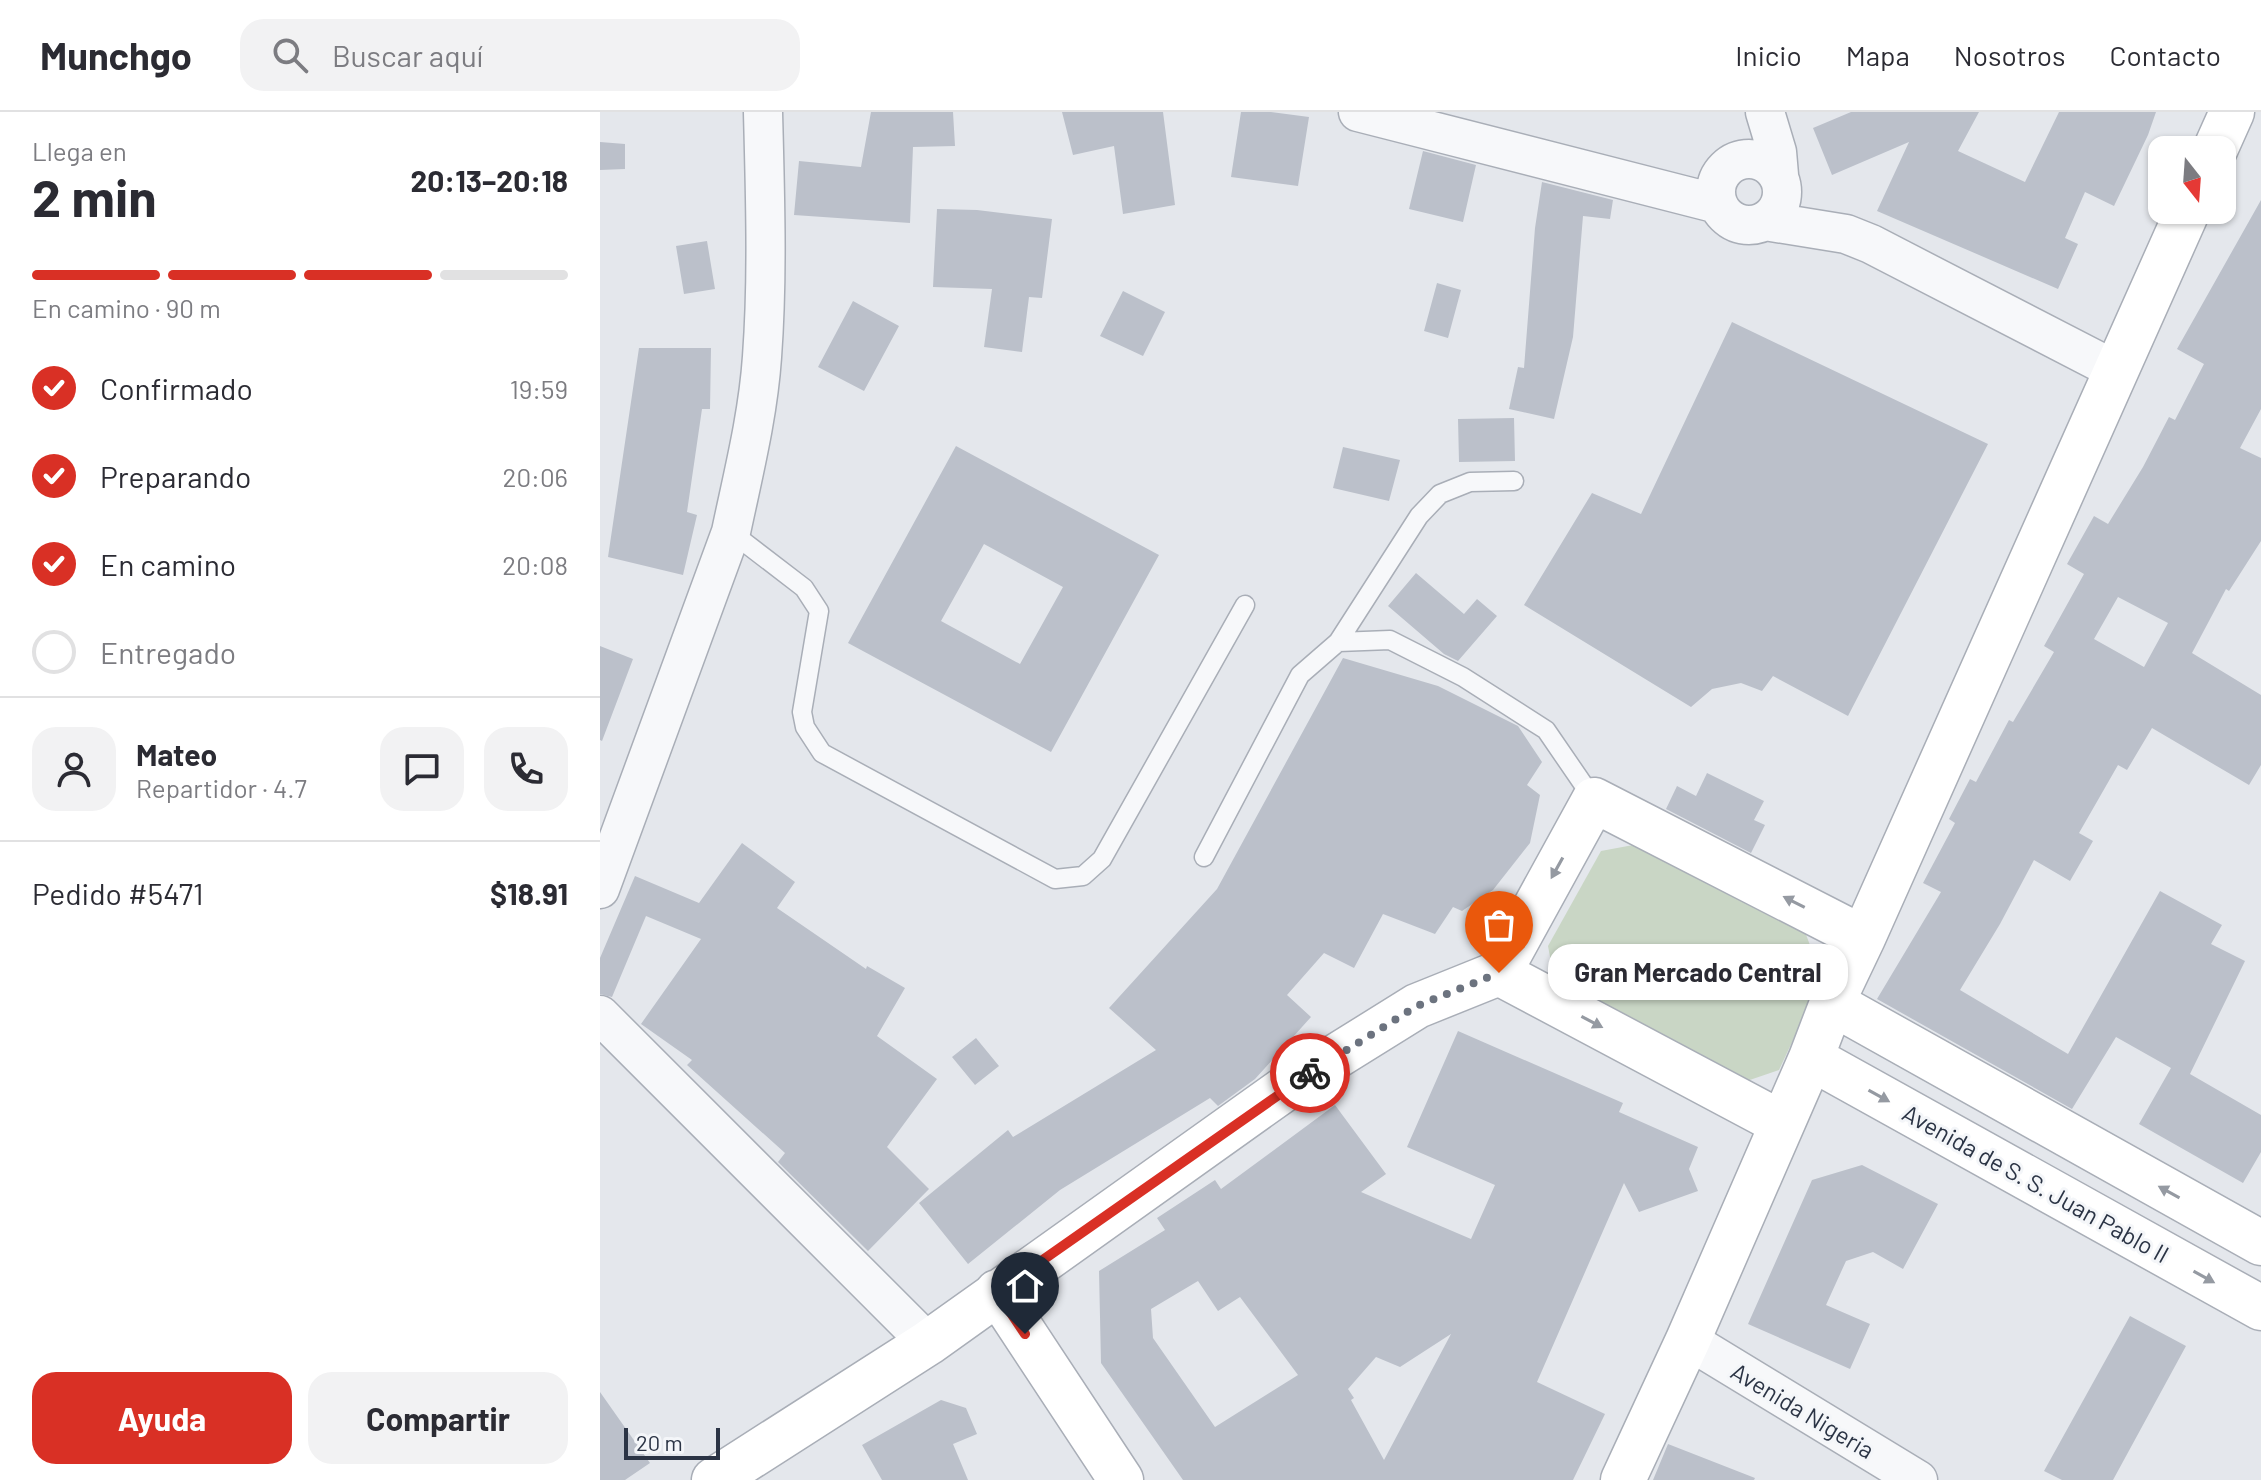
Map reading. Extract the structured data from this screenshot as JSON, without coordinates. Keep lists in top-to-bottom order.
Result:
{
  "streets": {
    "street": ["Avenida de S. S. Juan Pablo II", "Avenida Nigeria"]
  },
  "places": ["Gran Mercado Central"],
  "scale_bar": "20 m",
  "north": "bottom",
  "page": {
    "header": "Munchgo",
    "search": "Buscar aquí",
    "nav": [
      "Inicio",
      "Mapa",
      "Nosotros",
      "Contacto"
    ],
    "heading": ["2 min", "Llega en", "20:13–20:18"],
    "panel": [
      "Mateo",
      "Repartidor · 4.7",
      "Pedido #5471",
      "$18.91"
    ],
    "bar": "En camino · 90 m",
    "list": [
      ["Confirmado", "19:59"],
      ["Preparando", "20:06"],
      ["En camino", "20:08"],
      "Entregado"
    ],
    "bubble": "Gran Mercado Central",
    "buttons": ["Ayuda", "Compartir"],
    "scale": "20 m"
  }
}
